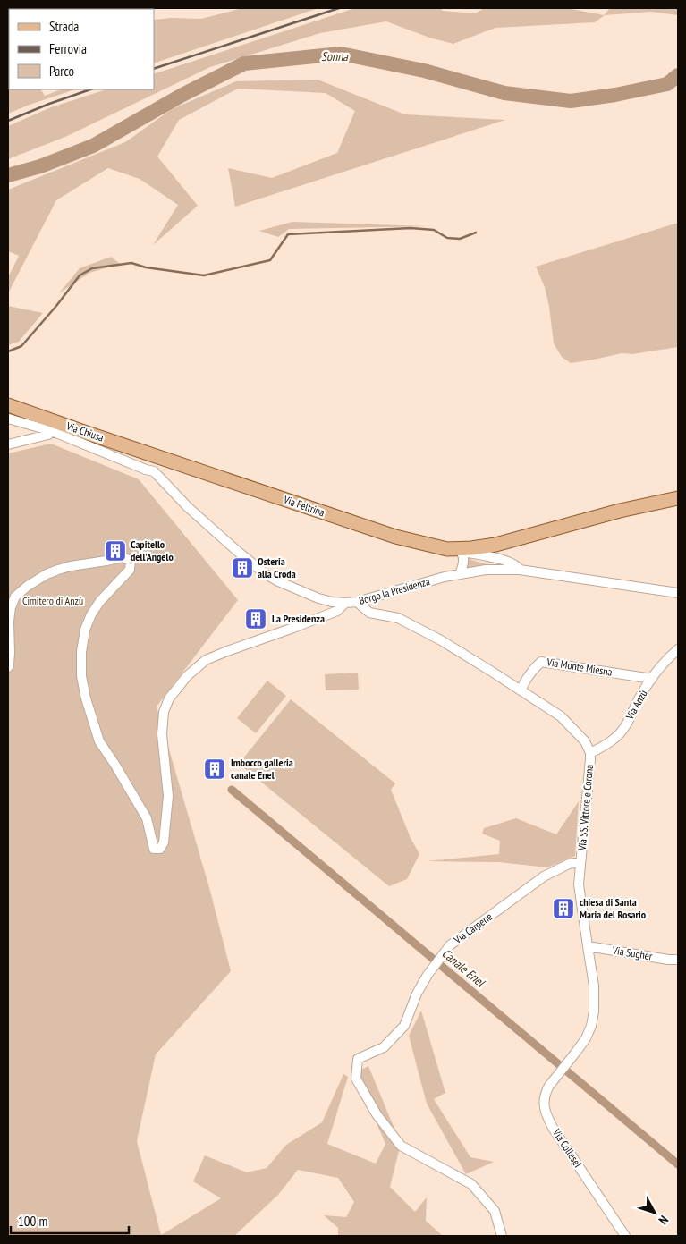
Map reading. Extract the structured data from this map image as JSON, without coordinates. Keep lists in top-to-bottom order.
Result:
{
  "streets": {
    "main road": ["Via Chiusa", "Via Feltrina"],
    "street": [
      "Borgo la Presidenza",
      "Via Monte Miesna",
      "Via Anzù",
      "Via SS. Vittore e Corona",
      "Via Carpene",
      "Via Sugher",
      "Via Collesei"
    ]
  },
  "crossings": [
    ["Via Chiusa", "Via Feltrina"],
    ["Via Feltrina", "Borgo la Presidenza"],
    ["Borgo la Presidenza", "Via SS. Vittore e Corona"],
    ["Via Monte Miesna", "Via Anzù"],
    ["Via Monte Miesna", "Via SS. Vittore e Corona"],
    ["Via Anzù", "Via SS. Vittore e Corona"],
    ["Via SS. Vittore e Corona", "Via Carpene"],
    ["Via SS. Vittore e Corona", "Via Sugher"],
    ["Via SS. Vittore e Corona", "Via Collesei"]
  ],
  "water": ["Sonna", "Canale Enel"],
  "parks": ["Cimitero di Anzù"],
  "places": {
    "building": [
      "Capitello dell'Angelo",
      "Osteria alla Croda",
      "La Presidenza",
      "Imbocco galleria canale Enel",
      "chiesa di Santa Maria del Rosario"
    ]
  },
  "legend": ["Strada", "Ferrovia", "Parco"],
  "scale_bar": "100 m",
  "north": "bottom right"
}
